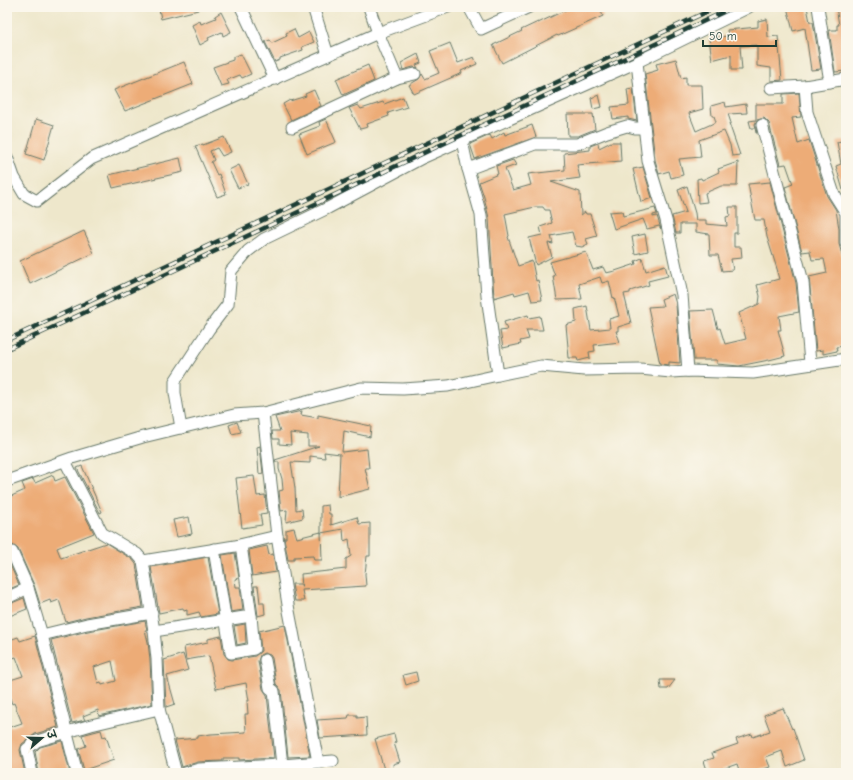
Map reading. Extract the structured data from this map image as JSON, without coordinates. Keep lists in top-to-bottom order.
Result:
{
  "scale_bar": "50 m",
  "north": "right"
}
